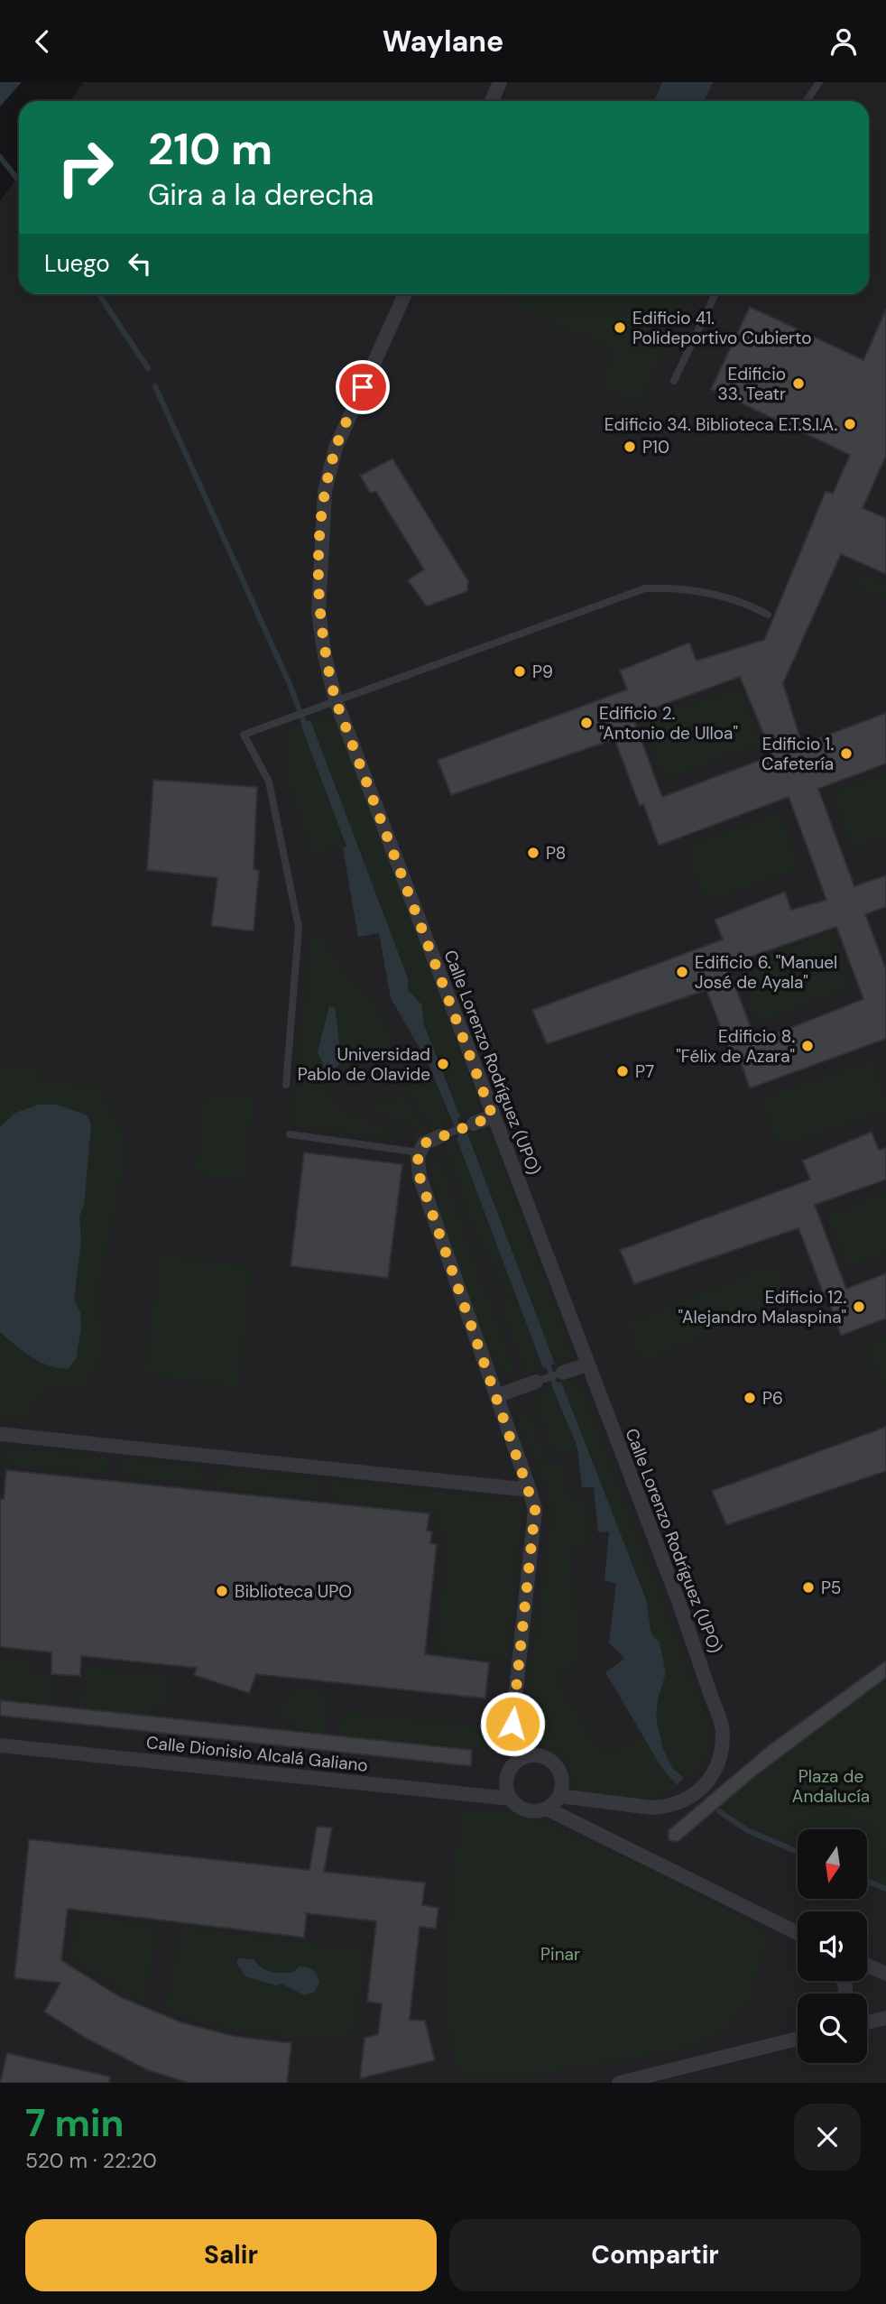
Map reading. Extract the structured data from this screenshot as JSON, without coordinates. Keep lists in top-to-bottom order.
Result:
{
  "streets": {
    "street": ["Calle Lorenzo Rodríguez (UPO)", "Calle Dionisio Alcalá Galiano"]
  },
  "crossings": [
    ["Calle Lorenzo Rodríguez (UPO)", "Calle Dionisio Alcalá Galiano"]
  ],
  "parks": ["Plaza de Andalucía", "Pinar"],
  "places": [
    "Edificio 41. Polideportivo Cubierto",
    "Edificio 33. Teatr",
    "Edificio 34. Biblioteca E.T.S.I.A.",
    "P10",
    "P9",
    "Edificio 2. \"Antonio de Ulloa\"",
    "Edificio 1. Cafetería",
    "P8",
    "Edificio 6. \"Manuel José de Ayala\"",
    "Edificio 8. \"Félix de Azara\"",
    "Universidad Pablo de Olavide",
    "P7",
    "Edificio 12. \"Alejandro Malaspina\"",
    "P6",
    "P5",
    "Biblioteca UPO"
  ],
  "north": "bottom",
  "page": {
    "header": "Waylane",
    "turn": ["210 m", "Gira a la derecha"],
    "then": "Luego",
    "heading": ["7 min", "520 m · 22:20"],
    "buttons": ["Salir", "Compartir"]
  }
}
